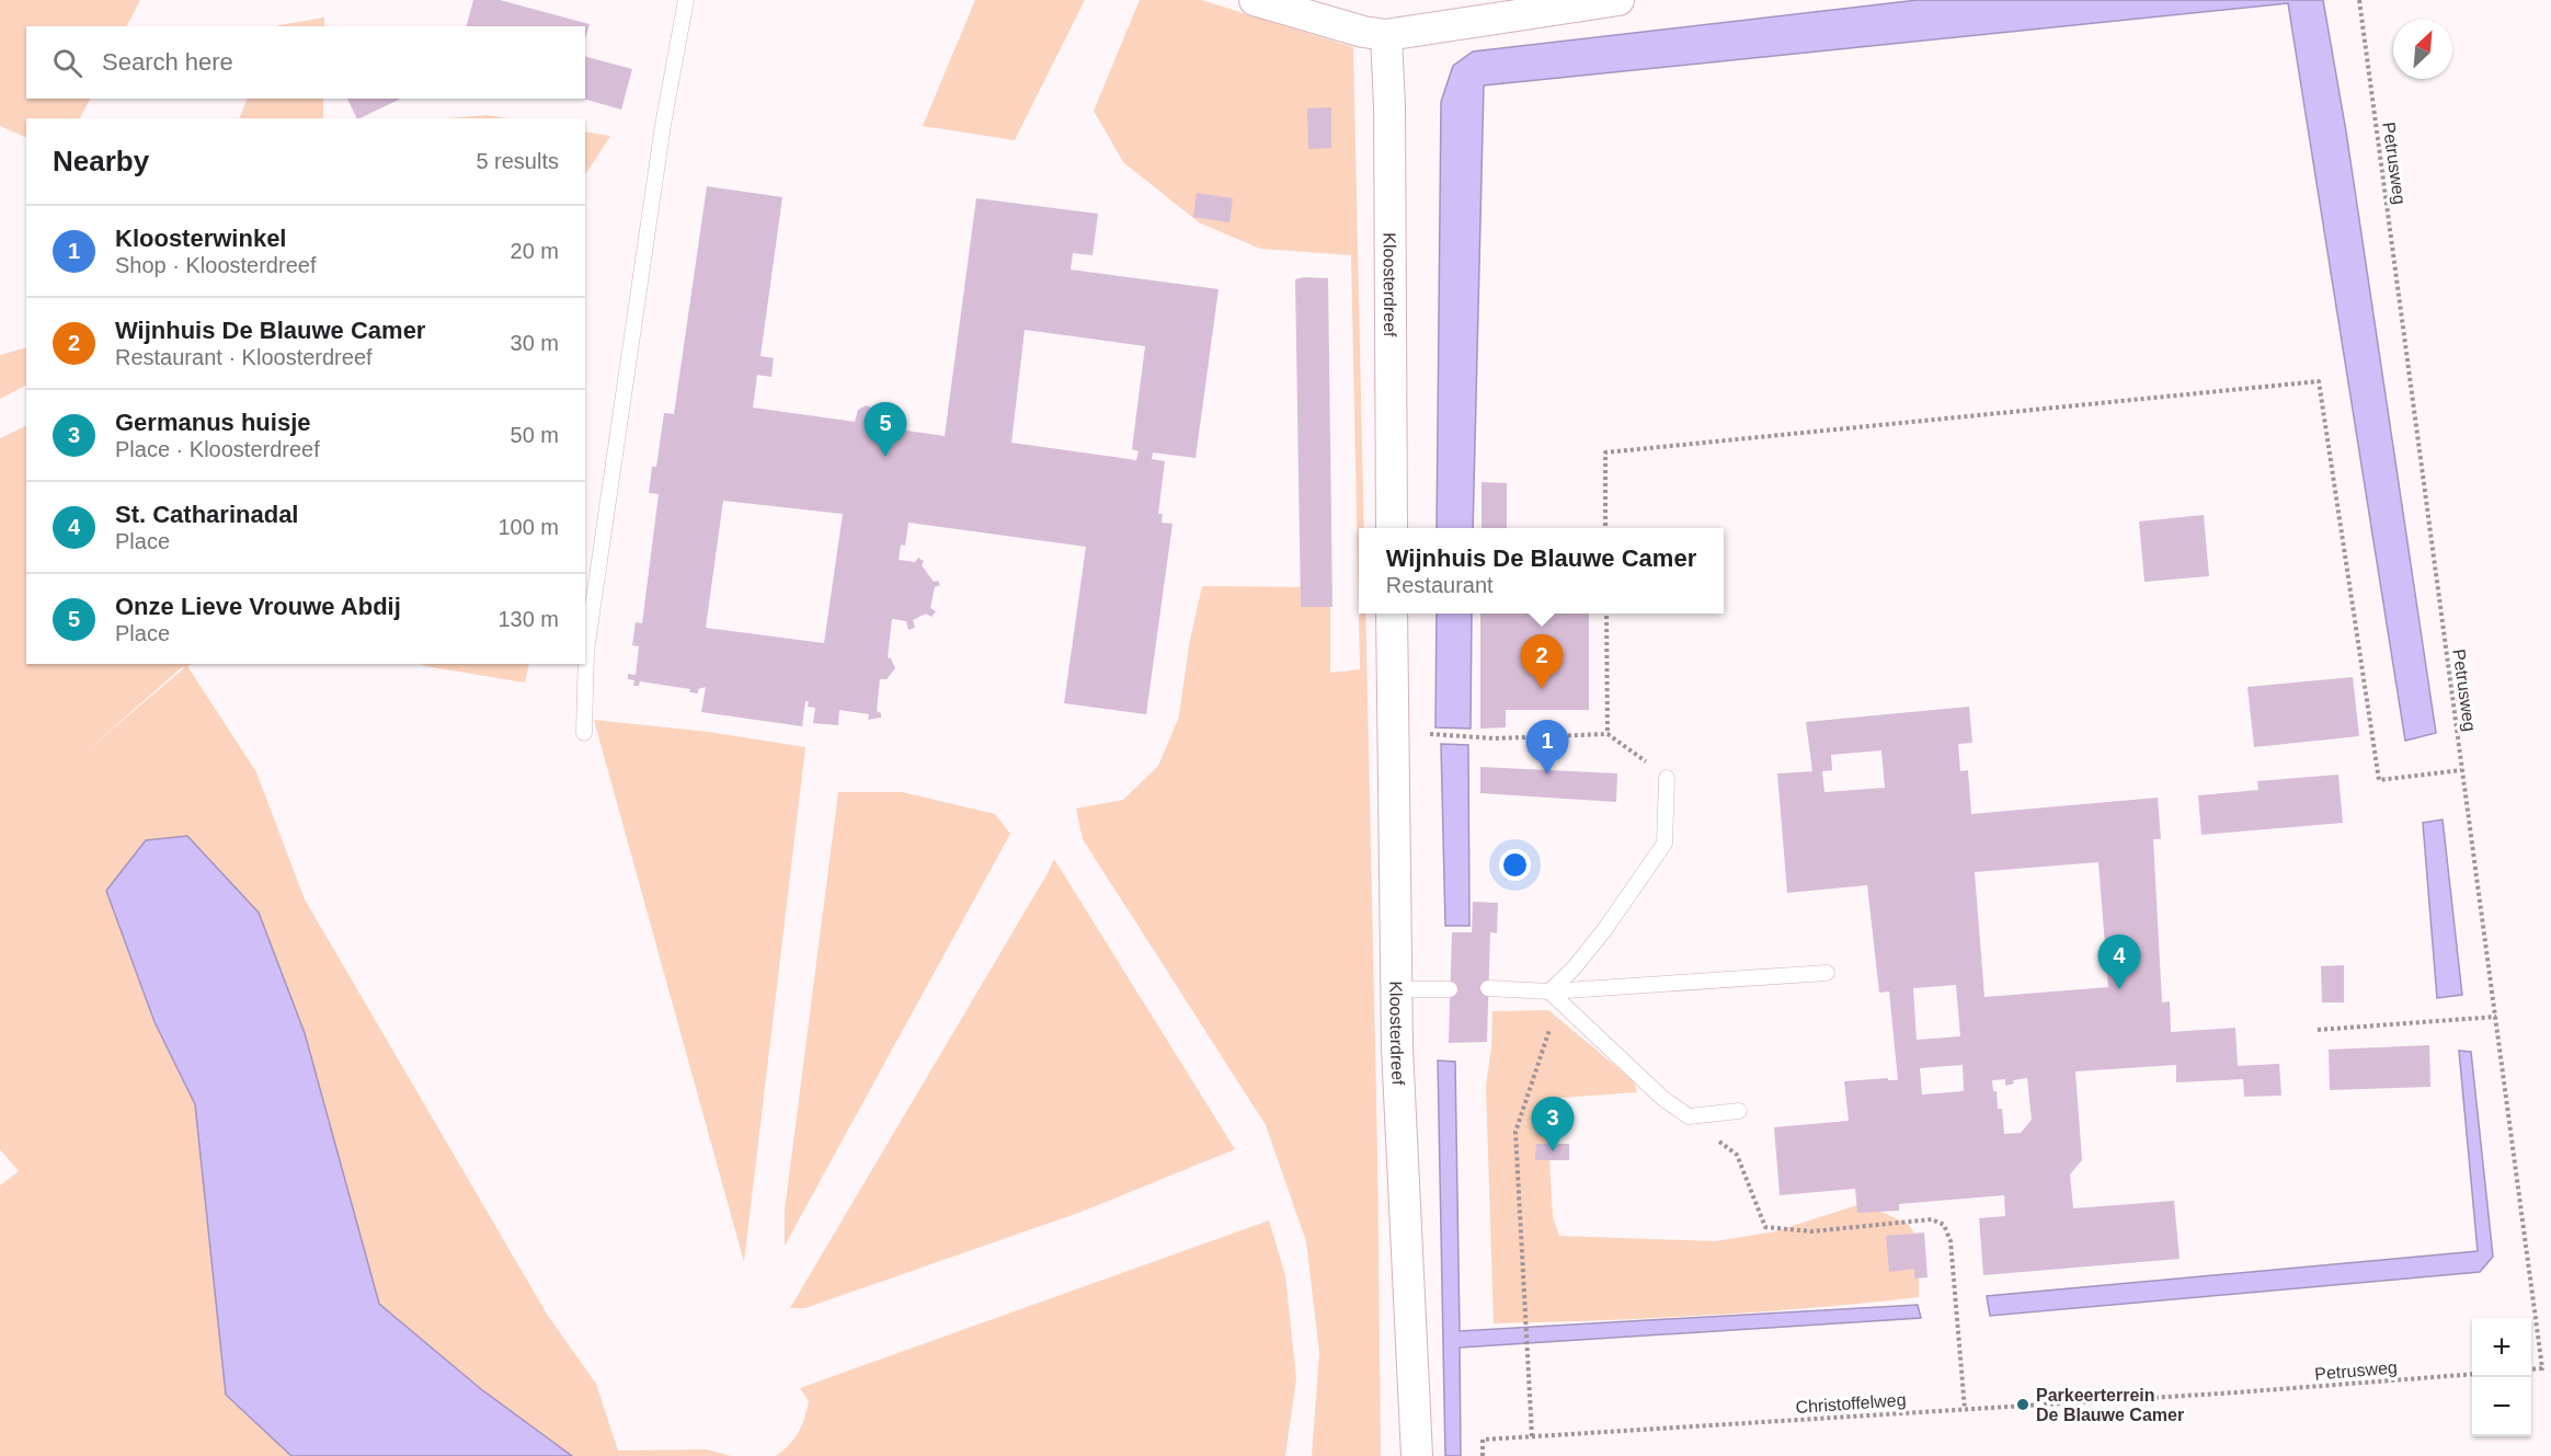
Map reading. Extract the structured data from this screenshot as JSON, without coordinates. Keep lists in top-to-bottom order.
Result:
{
  "streets": {
    "street": ["Kloosterdreef"],
    "path": ["Petrusweg", "Christoffelweg"]
  },
  "crossings": [
    ["Petrusweg", "Christoffelweg"]
  ],
  "places": ["Parkeerterrein De Blauwe Camer"],
  "north": "top right",
  "page": {
    "search": "Search here",
    "heading": ["Nearby", "5 results"],
    "list": [
      {
        "mark": "1",
        "name": "Kloosterwinkel",
        "note": "Shop · Kloosterdreef",
        "value": "20 m"
      },
      {
        "mark": "2",
        "name": "Wijnhuis De Blauwe Camer",
        "note": "Restaurant · Kloosterdreef",
        "value": "30 m"
      },
      {
        "mark": "3",
        "name": "Germanus huisje",
        "note": "Place · Kloosterdreef",
        "value": "50 m"
      },
      {
        "mark": "4",
        "name": "St. Catharinadal",
        "note": "Place",
        "value": "100 m"
      },
      {
        "mark": "5",
        "name": "Onze Lieve Vrouwe Abdij",
        "note": "Place",
        "value": "130 m"
      }
    ],
    "pins": [
      "5",
      "2",
      "1",
      "4",
      "3"
    ],
    "popup": ["Wijnhuis De Blauwe Camer", "Restaurant"],
    "map_buttons": ["+", "−"]
  }
}
